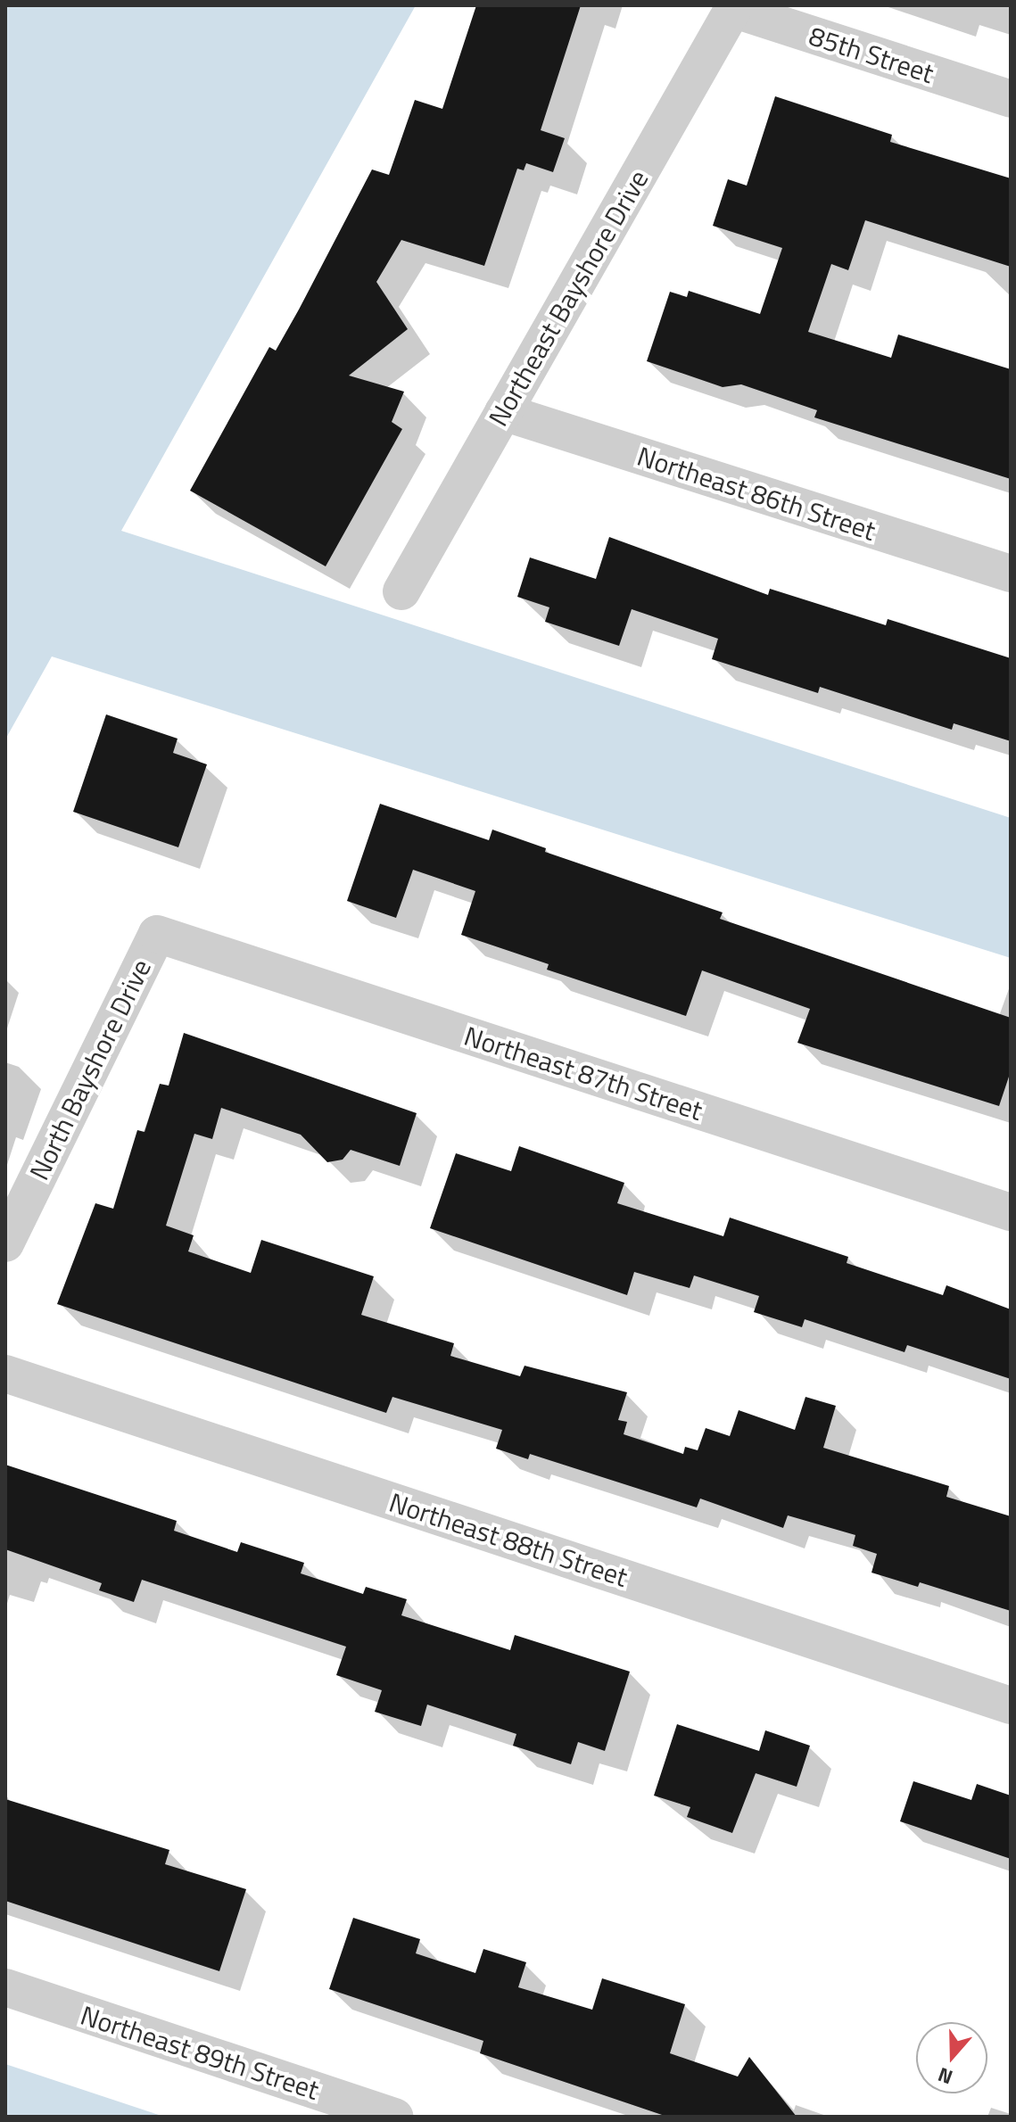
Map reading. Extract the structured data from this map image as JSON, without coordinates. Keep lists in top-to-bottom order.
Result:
{
  "streets": {
    "street": [
      "85th Street",
      "Northeast Bayshore Drive",
      "Northeast 86th Street",
      "North Bayshore Drive",
      "Northeast 87th Street",
      "Northeast 88th Street",
      "Northeast 89th Street"
    ]
  },
  "crossings": [
    ["85th Street", "Northeast Bayshore Drive"],
    ["Northeast Bayshore Drive", "Northeast 86th Street"],
    ["North Bayshore Drive", "Northeast 87th Street"]
  ],
  "north": "bottom"
}
